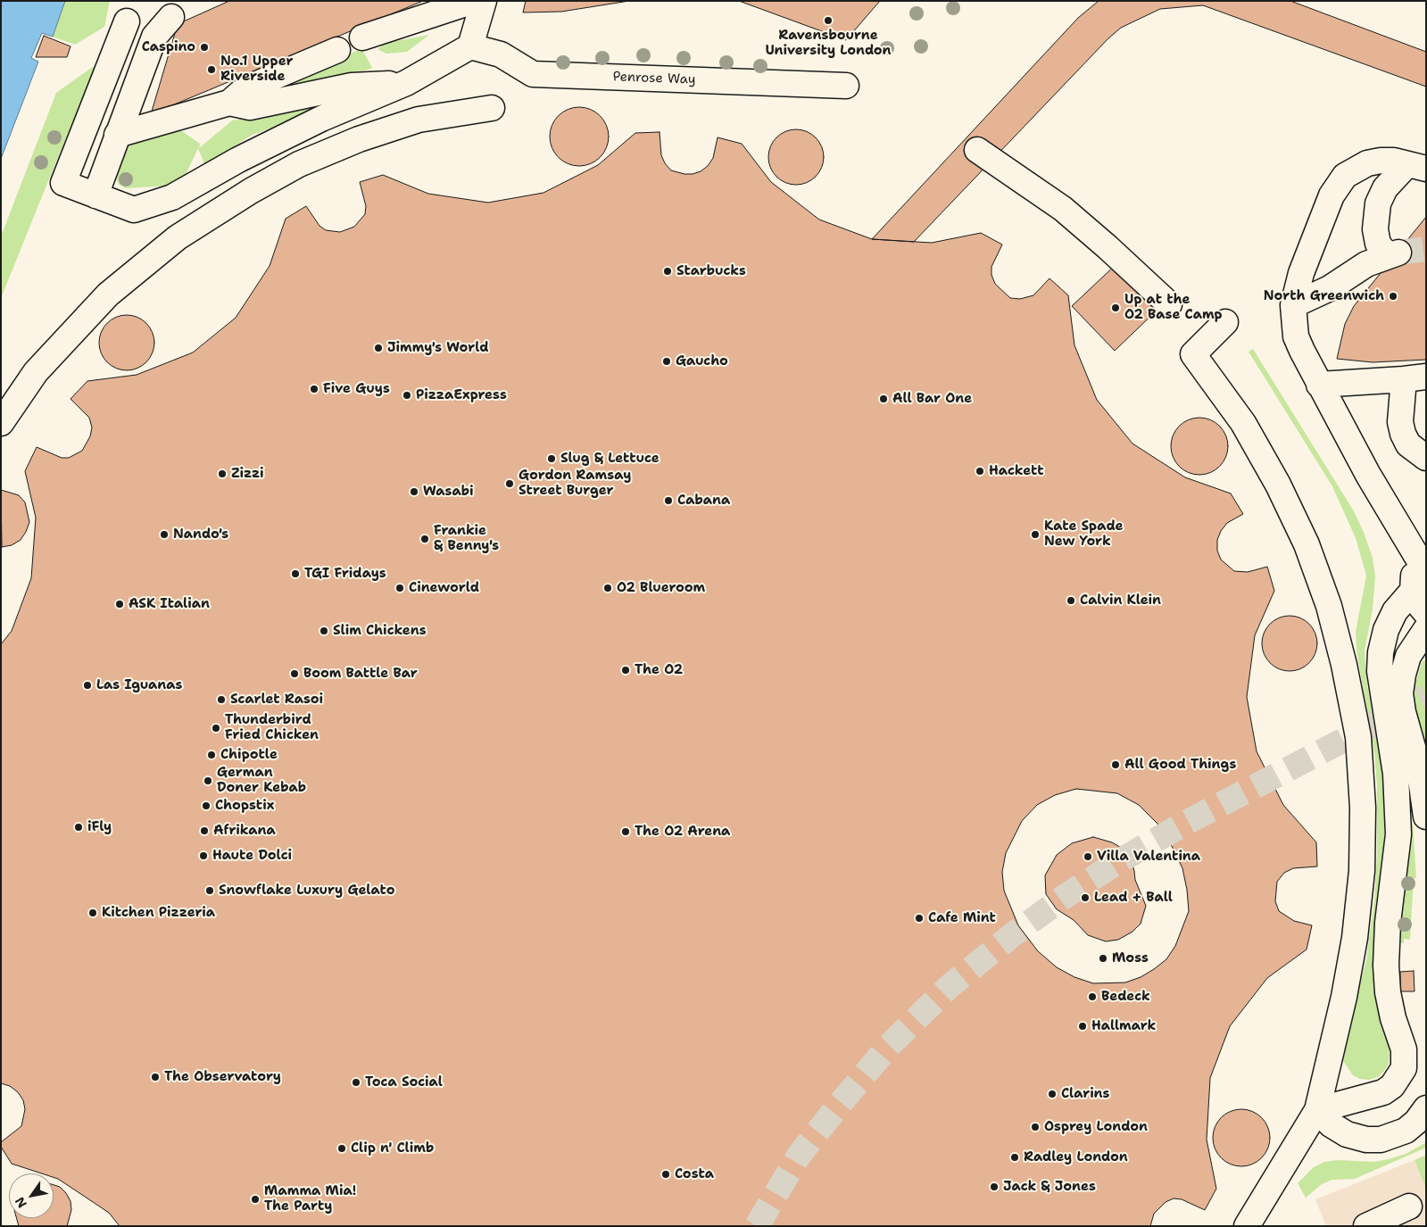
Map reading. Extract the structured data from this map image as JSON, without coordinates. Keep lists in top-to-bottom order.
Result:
{
  "streets": {
    "street": ["Penrose Way"]
  },
  "places": [
    "Ravensbourne University London",
    "Caspino",
    "No.1 Upper Riverside",
    "Starbucks",
    "North Greenwich",
    "Up at the O2 Base Camp",
    "Jimmy's World",
    "Gaucho",
    "Five Guys",
    "PizzaExpress",
    "All Bar One",
    "Slug & Lettuce",
    "Hackett",
    "Zizzi",
    "Gordon Ramsay Street Burger",
    "Wasabi",
    "Cabana",
    "Nando's",
    "Kate Spade New York",
    "Frankie & Benny's",
    "TGI Fridays",
    "Cineworld",
    "O2 Blueroom",
    "Calvin Klein",
    "ASK Italian",
    "Slim Chickens",
    "The O2",
    "Boom Battle Bar",
    "Las Iguanas",
    "Scarlet Rasoi",
    "Thunderbird Fried Chicken",
    "Chipotle",
    "All Good Things",
    "German Doner Kebab",
    "Chopstix",
    "iFly",
    "Afrikana",
    "The O2 Arena",
    "Haute Dolci",
    "Villa Valentina",
    "Snowflake Luxury Gelato",
    "Lead + Ball",
    "Kitchen Pizzeria",
    "Cafe Mint",
    "Moss",
    "Bedeck",
    "Hallmark",
    "The Observatory",
    "Toca Social",
    "Clarins",
    "Osprey London",
    "Clip n' Climb",
    "Radley London",
    "Costa",
    "Jack & Jones",
    "Mamma Mia! The Party"
  ],
  "north": "bottom left"
}
